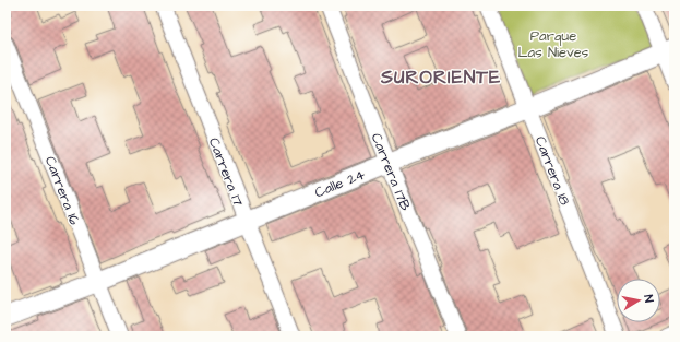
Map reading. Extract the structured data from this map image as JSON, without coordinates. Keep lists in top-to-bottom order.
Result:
{
  "streets": {
    "street": [
      "Carrera 18",
      "Carrera 17",
      "Carrera 17B",
      "Calle 24",
      "Carrera 16"
    ]
  },
  "crossings": [
    ["Carrera 18", "Calle 24"],
    ["Carrera 17", "Calle 24"],
    ["Carrera 17B", "Calle 24"],
    ["Calle 24", "Carrera 16"]
  ],
  "districts": ["SURORIENTE"],
  "parks": ["Parque Las Nieves"],
  "north": "right"
}
